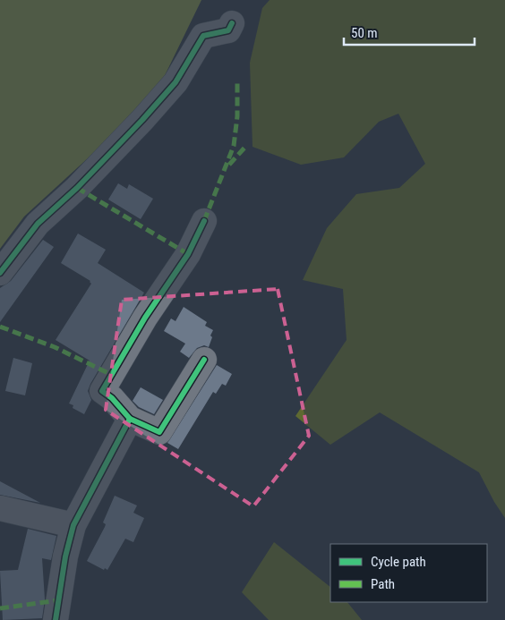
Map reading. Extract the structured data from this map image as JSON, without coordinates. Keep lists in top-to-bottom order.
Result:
{
  "legend": ["Cycle path", "Path"],
  "scale_bar": "50 m"
}
